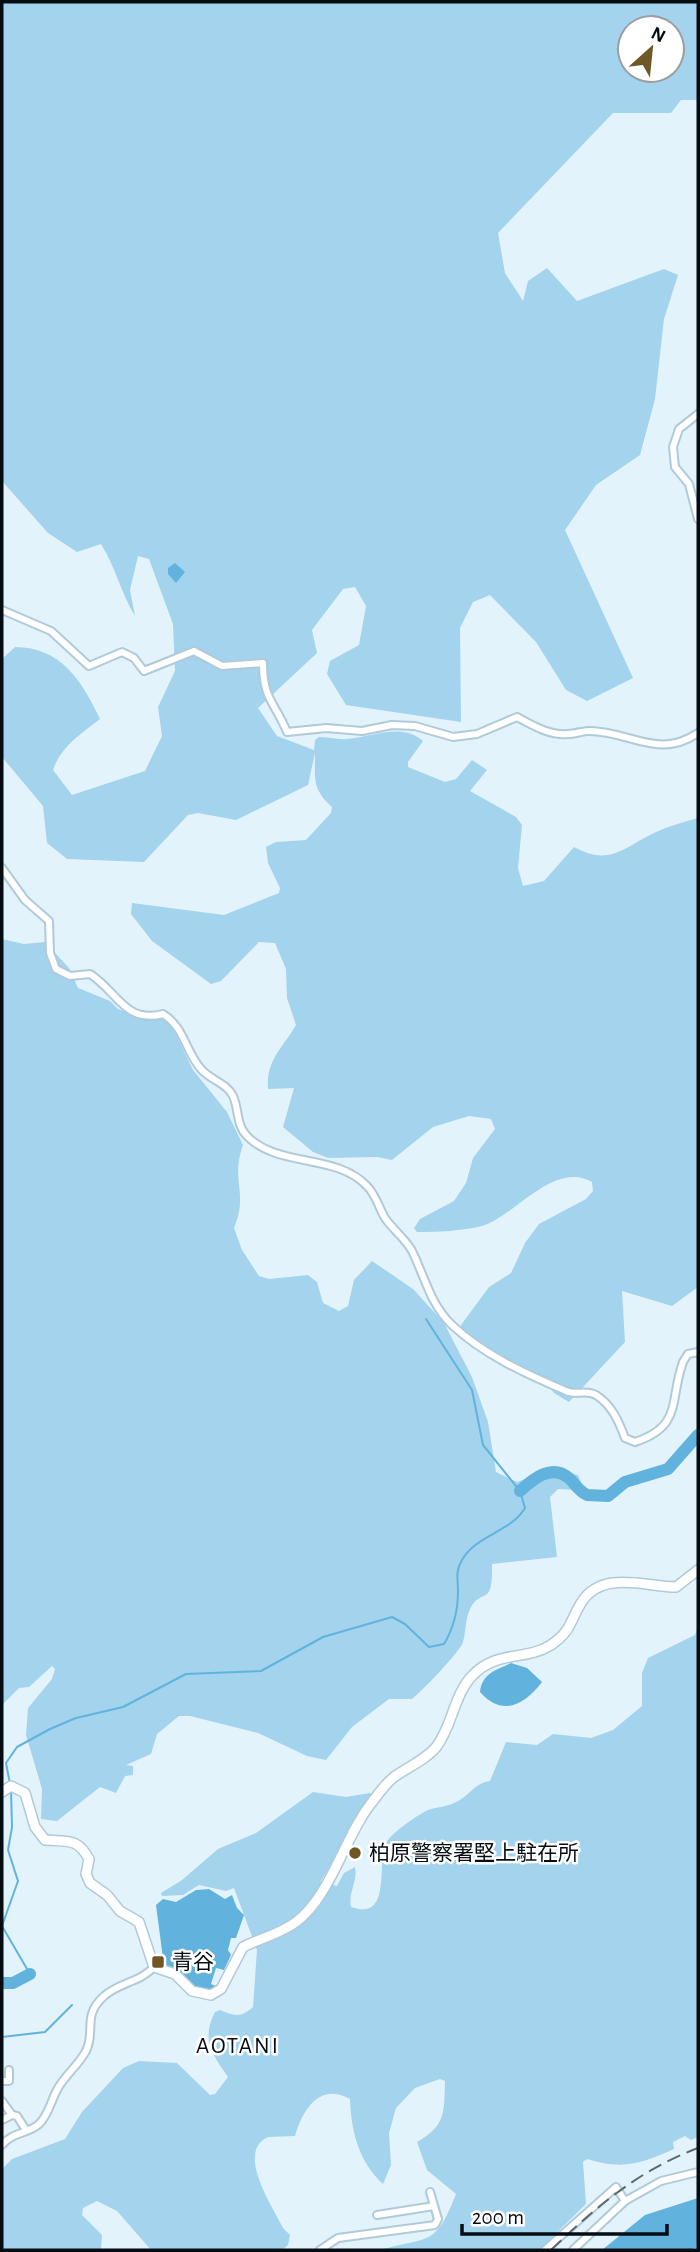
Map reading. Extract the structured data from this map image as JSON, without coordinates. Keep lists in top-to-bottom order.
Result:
{
  "districts": ["AOTANI"],
  "places": {
    "other": ["柏原警察署堅上駐在所"],
    "transit": ["青谷"]
  },
  "scale_bar": "200 m",
  "north": "top right"
}
